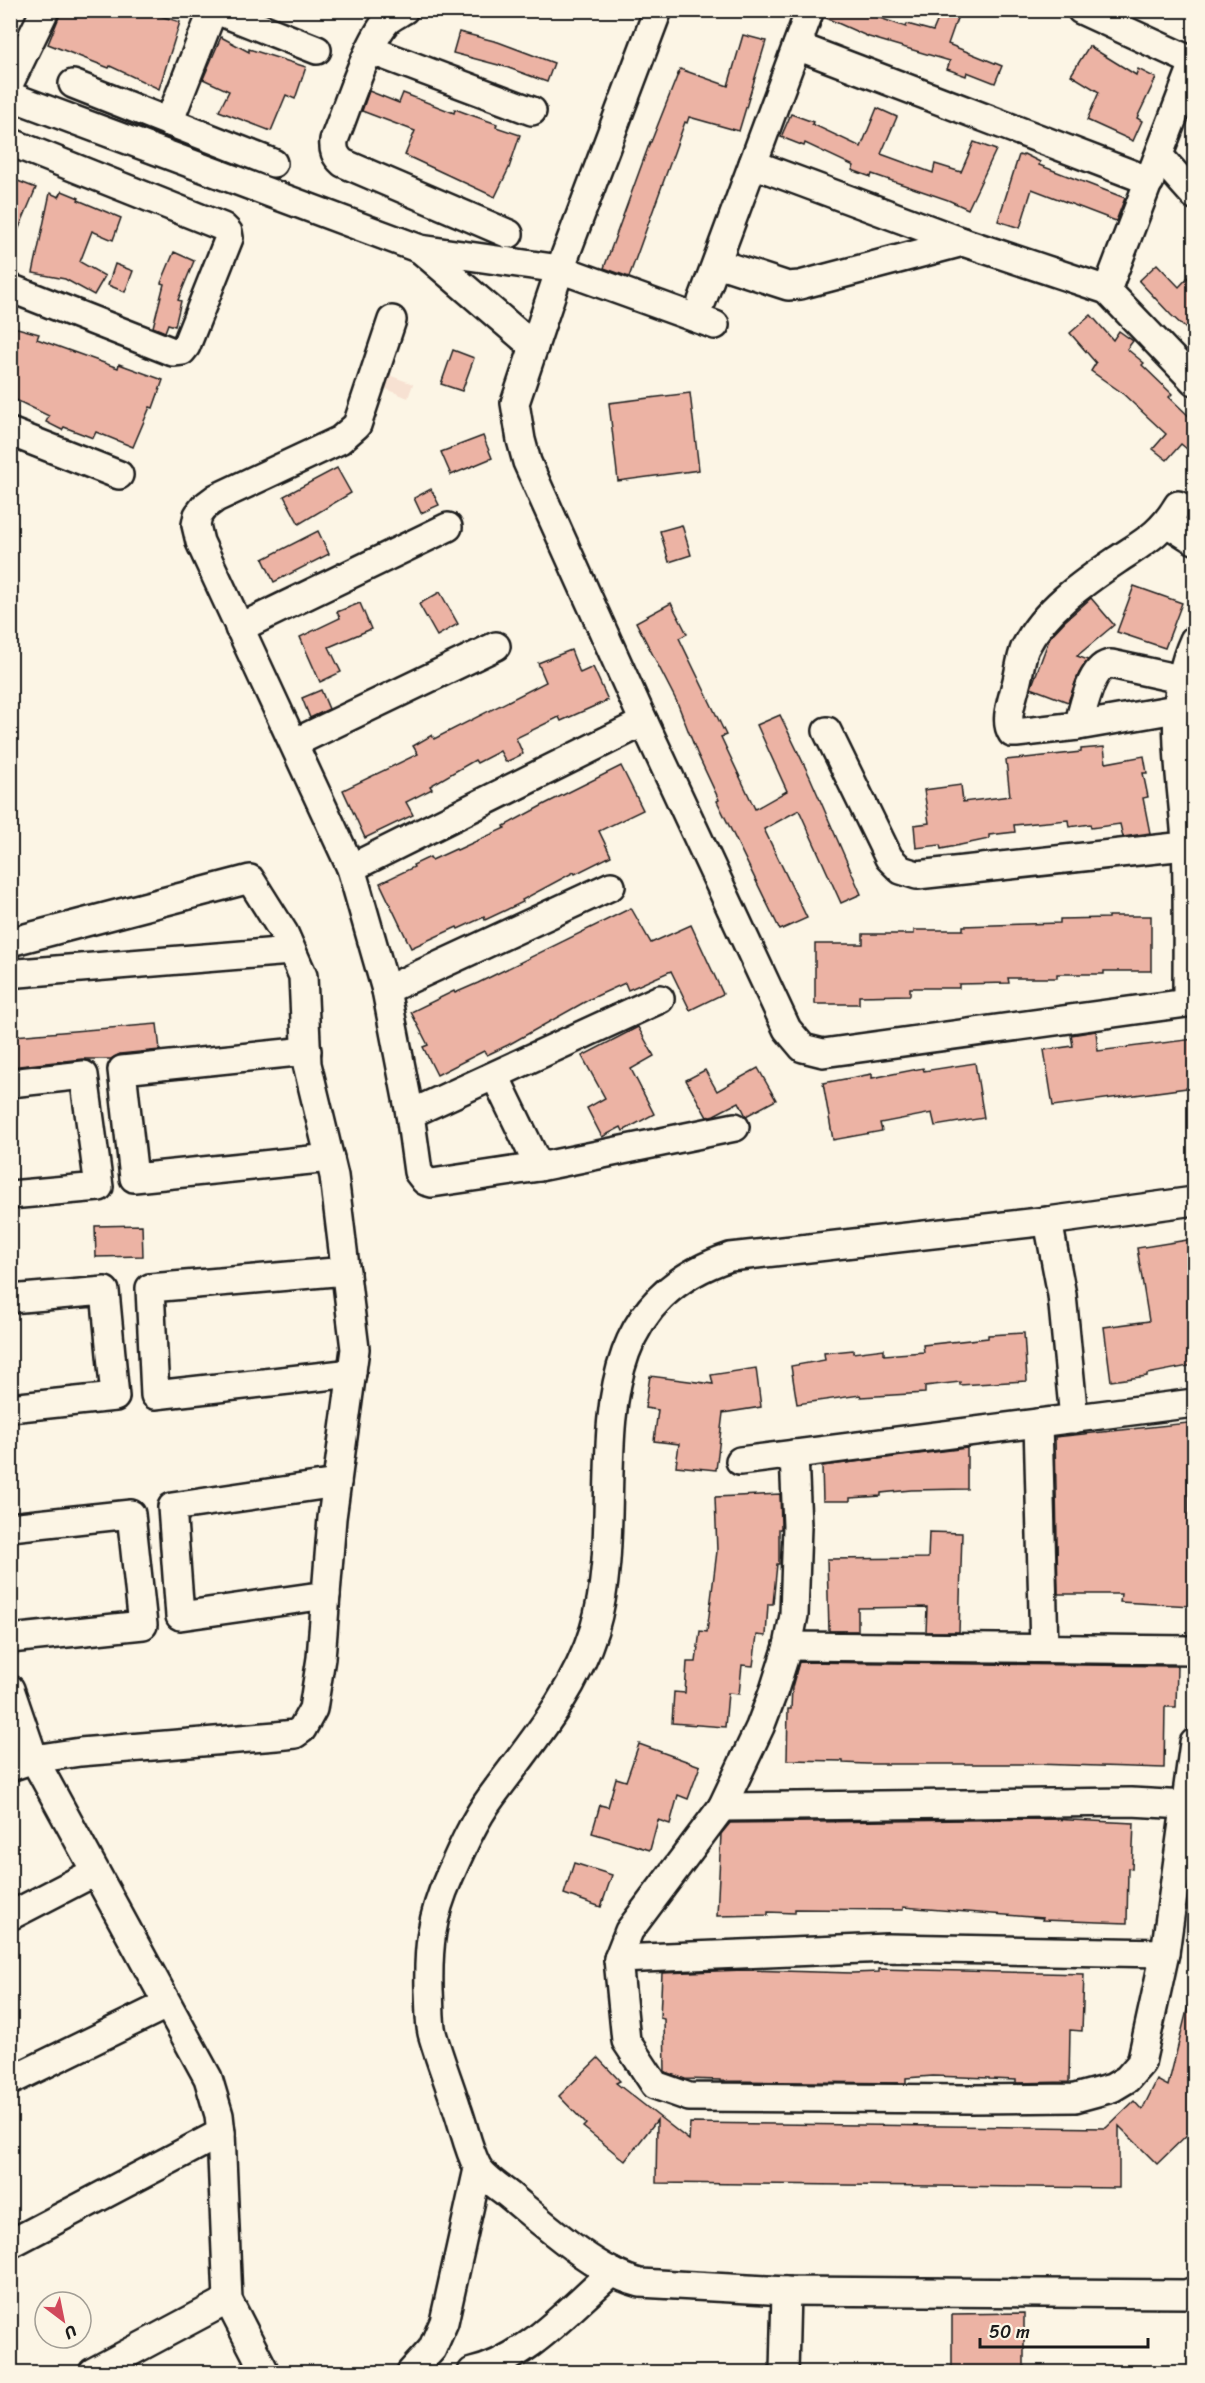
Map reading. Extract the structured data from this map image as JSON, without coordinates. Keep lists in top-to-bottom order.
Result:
{
  "scale_bar": "50 m",
  "north": "bottom right"
}
